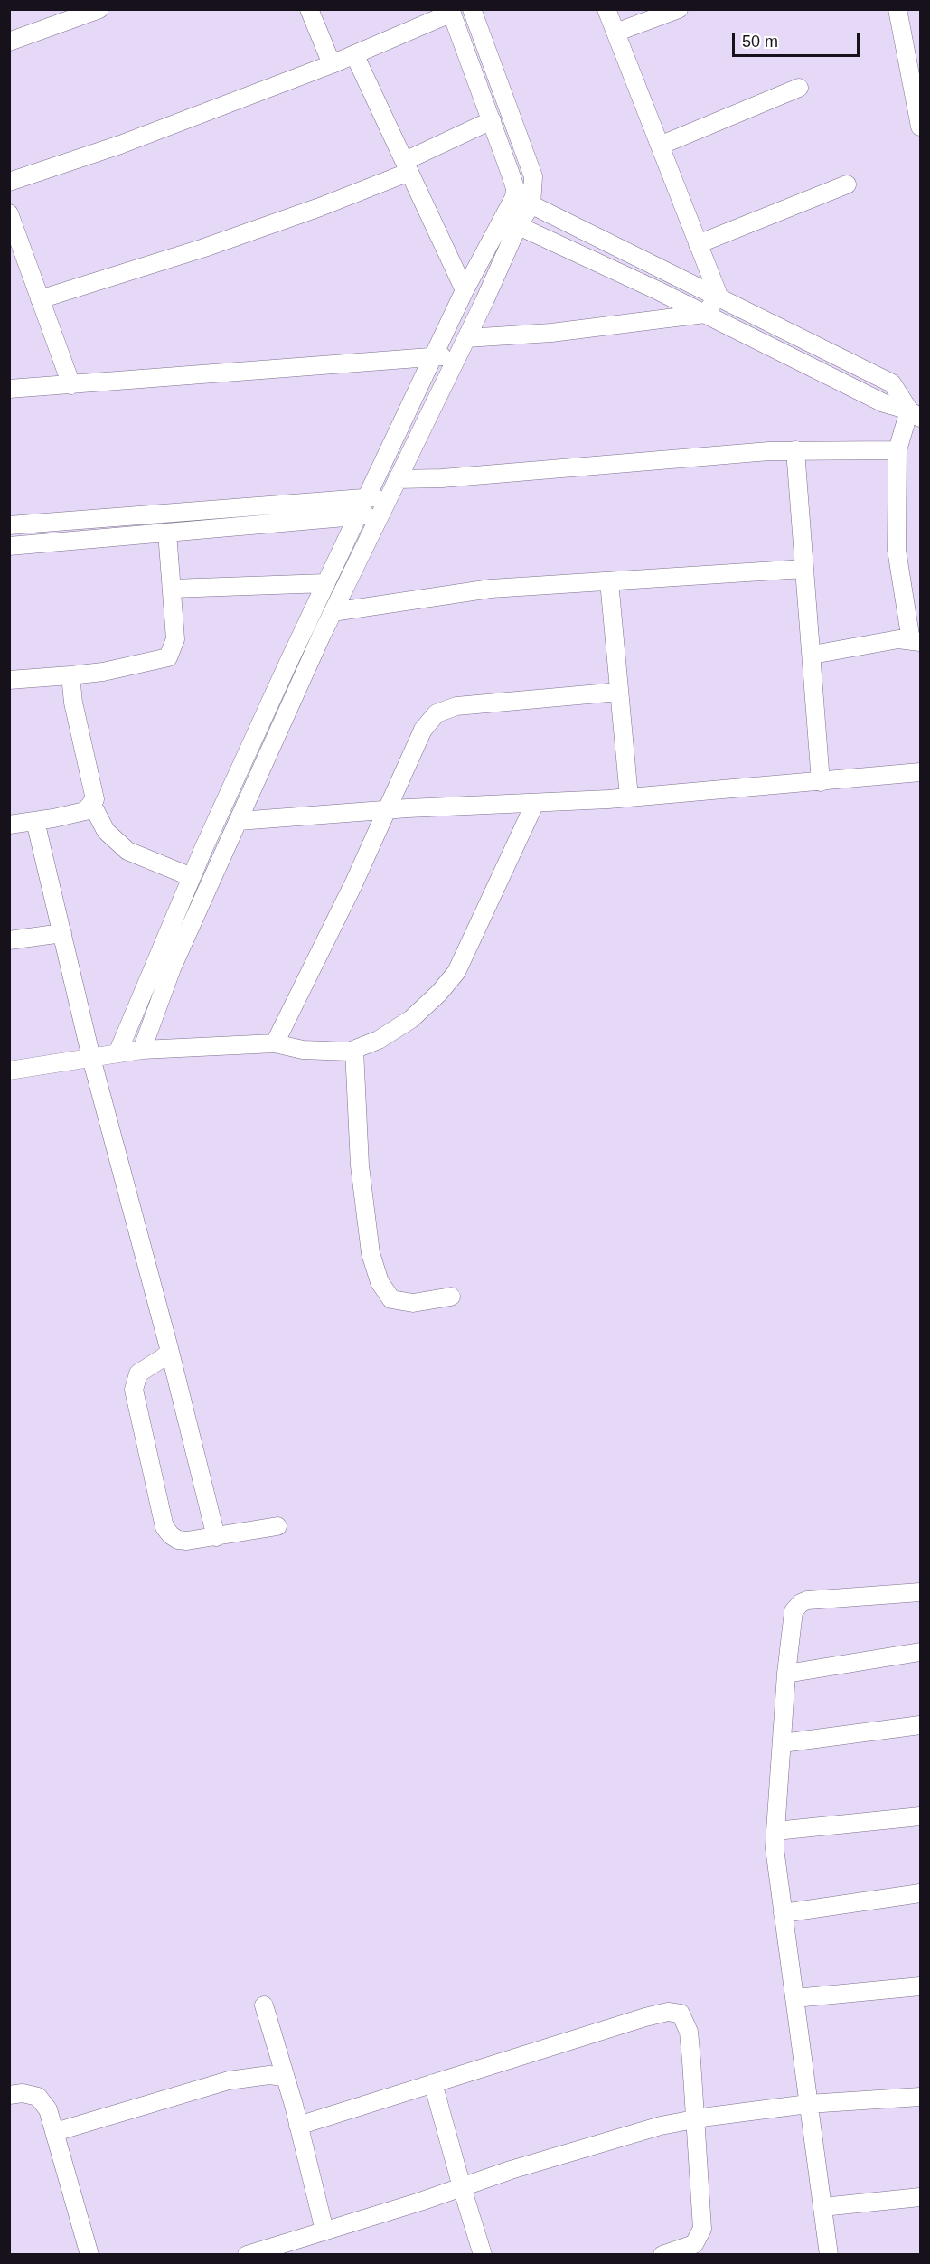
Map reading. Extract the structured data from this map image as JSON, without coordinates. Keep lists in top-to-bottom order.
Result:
{
  "scale_bar": "50 m"
}
